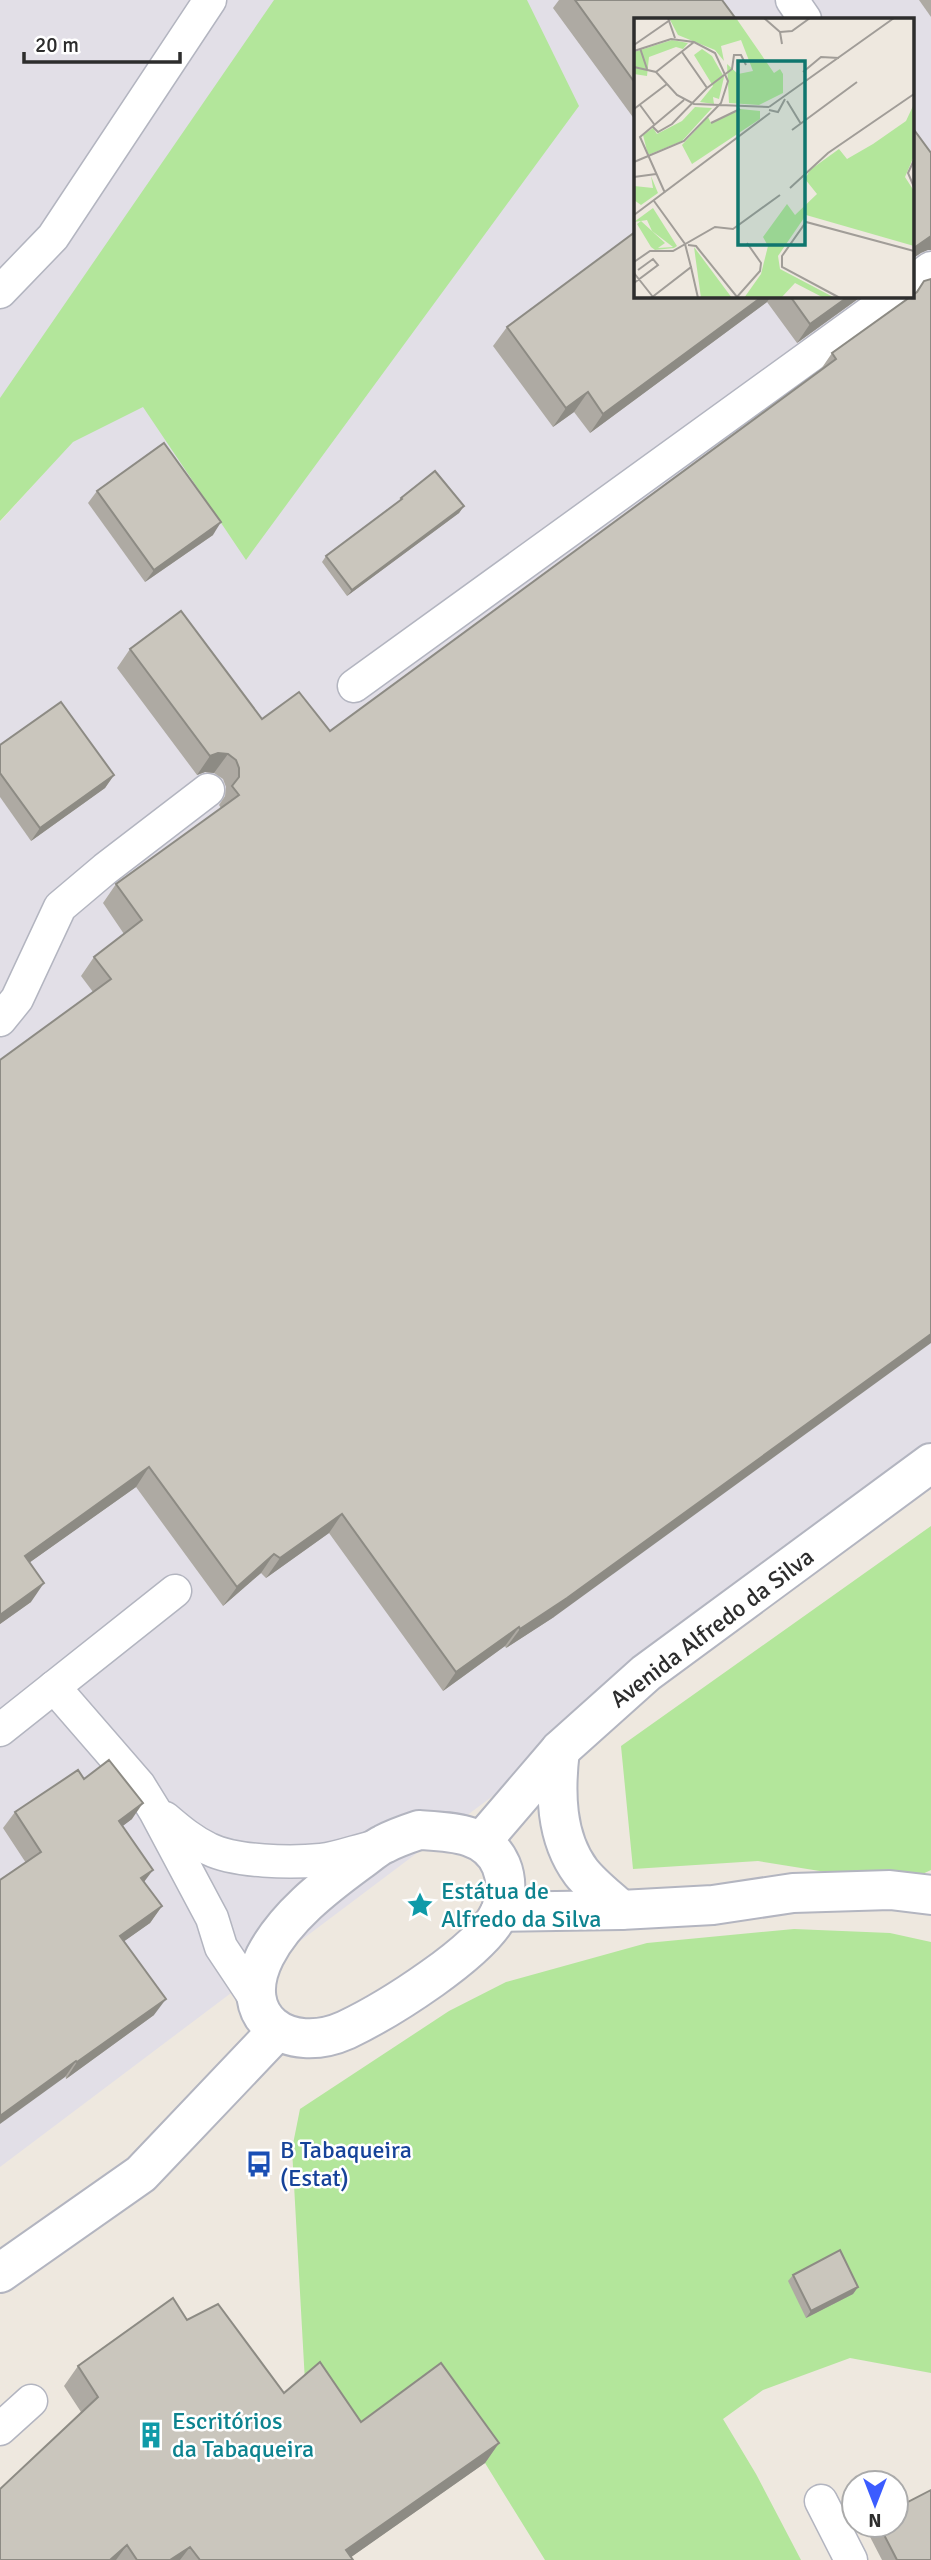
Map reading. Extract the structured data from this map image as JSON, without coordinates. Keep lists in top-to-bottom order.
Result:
{
  "streets": {
    "street": ["Avenida Alfredo da Silva"]
  },
  "places": {
    "place": ["Estátua de Alfredo da Silva"],
    "bus stop": ["B Tabaqueira (Estat)"],
    "building": ["Escritórios da Tabaqueira"]
  },
  "scale_bar": "20 m",
  "north": "bottom"
}
